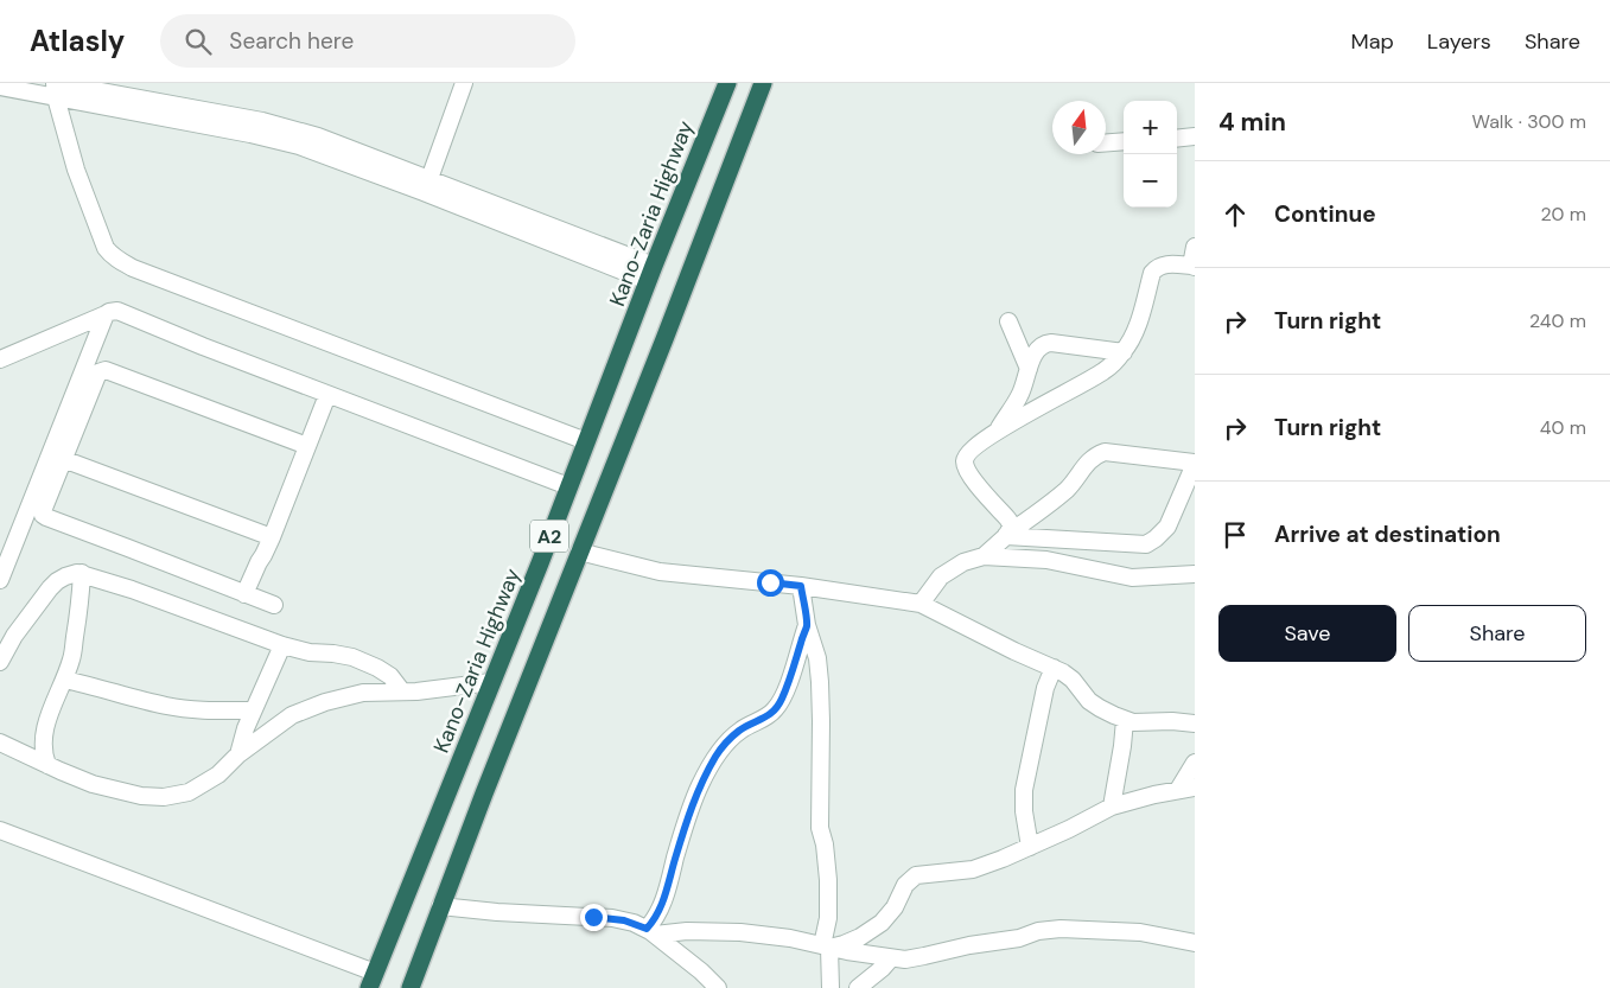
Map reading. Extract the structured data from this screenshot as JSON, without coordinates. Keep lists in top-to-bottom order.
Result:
{
  "streets": {
    "highway": ["Kano-Zaria Highway", "A2"]
  },
  "north": "top",
  "page": {
    "header": "Atlasly",
    "search": "Search here",
    "nav": ["Map", "Layers", "Share"],
    "heading": ["4 min", "Walk · 300 m"],
    "map_buttons": ["+", "−"],
    "list": [
      ["Continue", "20 m"],
      ["Turn right", "240 m"],
      ["Turn right", "40 m"],
      "Arrive at destination"
    ],
    "buttons": ["Save", "Share"]
  }
}
